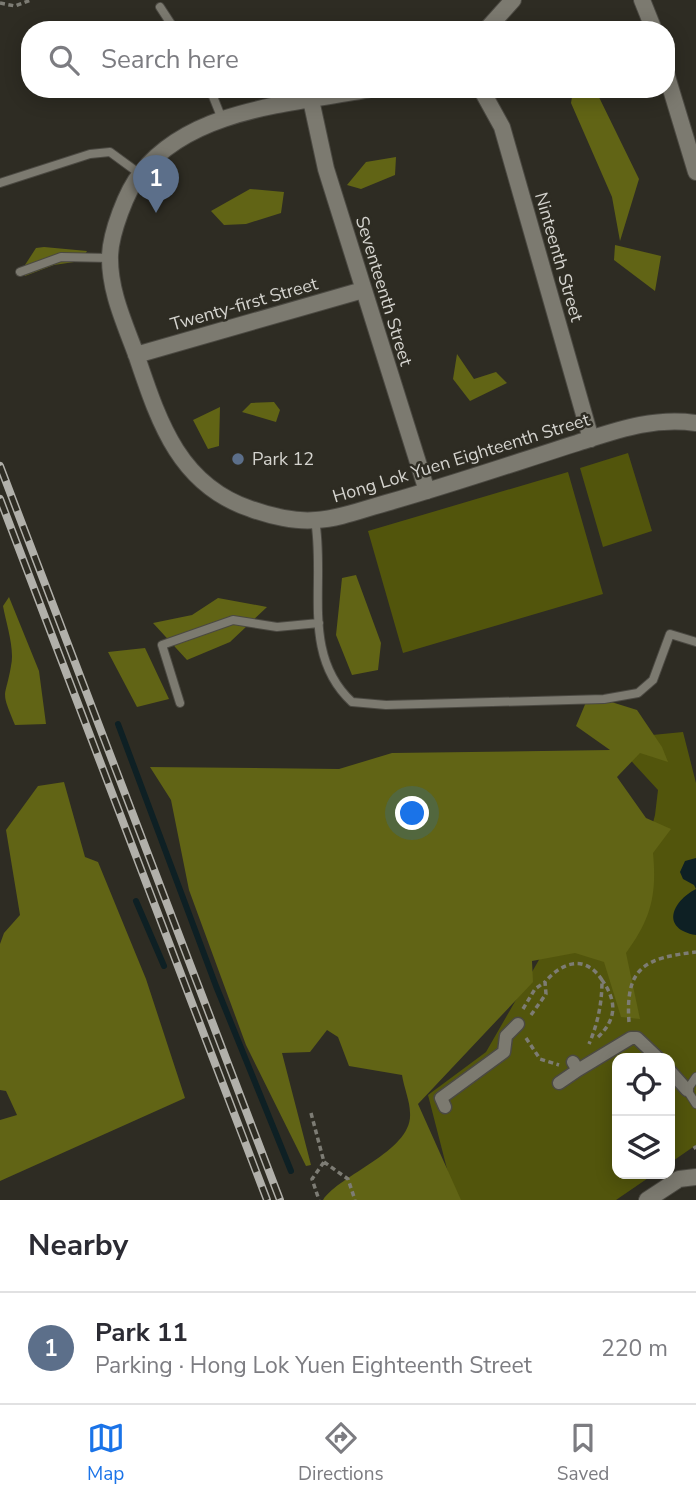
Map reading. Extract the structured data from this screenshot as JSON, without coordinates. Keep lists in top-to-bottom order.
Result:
{
  "streets": {
    "street": [
      "Ninteenth Street",
      "Seventeenth Street",
      "Twenty-first Street",
      "Hong Lok Yuen Eighteenth Street"
    ]
  },
  "crossings": [
    ["Ninteenth Street", "Hong Lok Yuen Eighteenth Street"],
    ["Seventeenth Street", "Twenty-first Street"],
    ["Seventeenth Street", "Hong Lok Yuen Eighteenth Street"],
    ["Twenty-first Street", "Hong Lok Yuen Eighteenth Street"]
  ],
  "places": ["Park 12"],
  "page": {
    "search": "Search here",
    "pins": "1",
    "heading": "Nearby",
    "list": [
      {
        "mark": "1",
        "name": "Park 11",
        "note": "Parking · Hong Lok Yuen Eighteenth Street",
        "value": "220 m"
      }
    ],
    "nav": ["Map", "Directions", "Saved"]
  }
}
